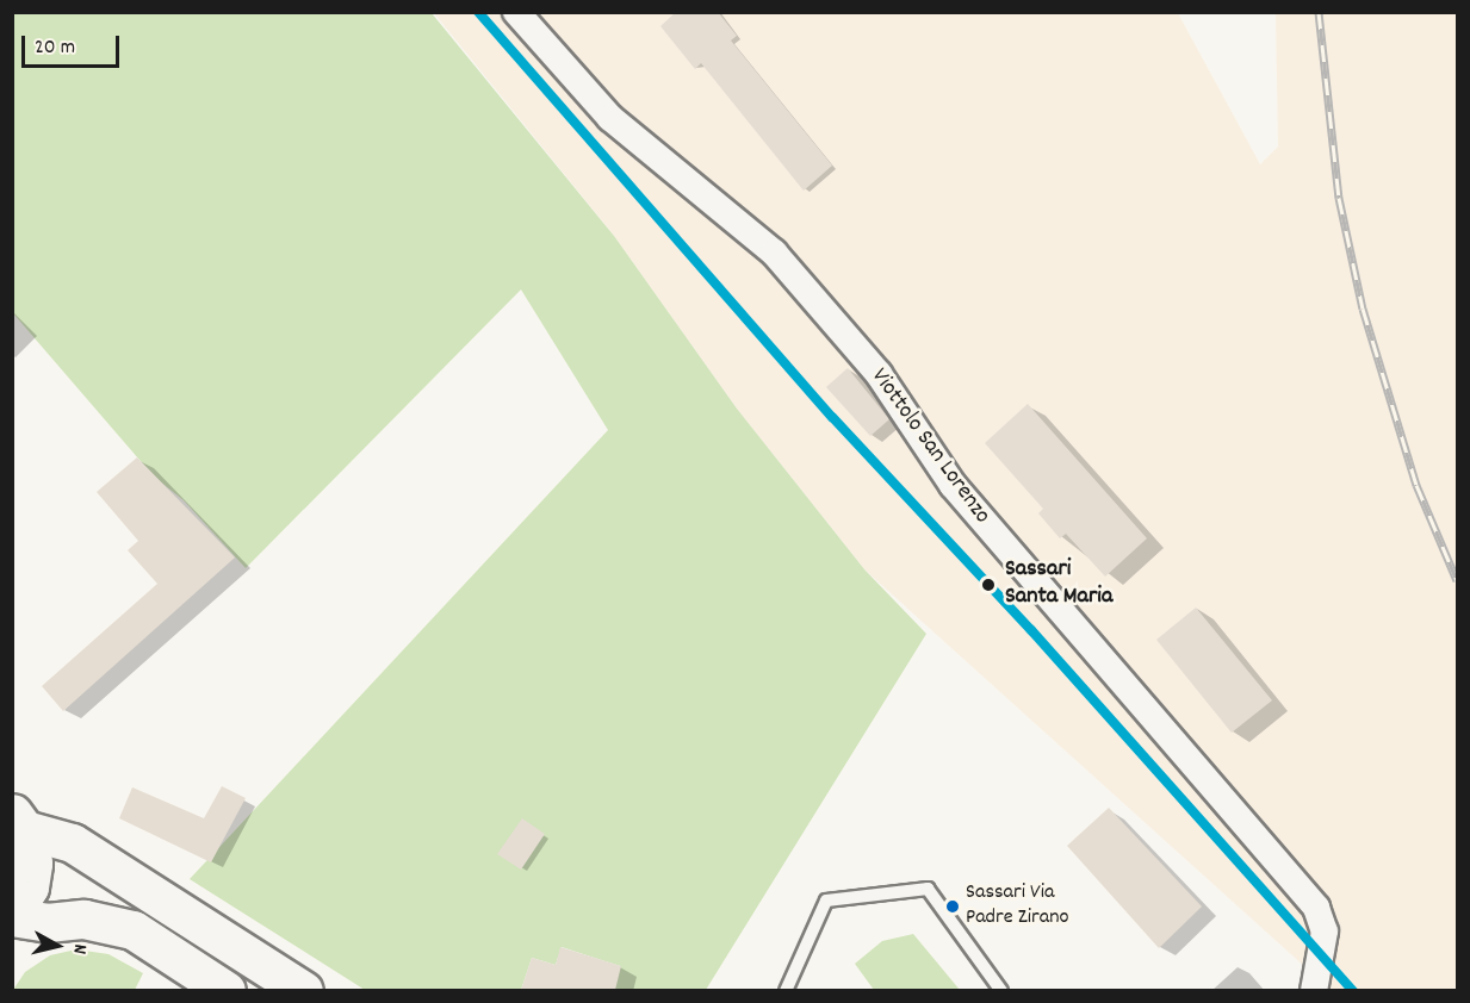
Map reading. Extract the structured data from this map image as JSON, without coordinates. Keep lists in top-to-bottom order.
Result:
{
  "streets": {
    "street": ["Viottolo San Lorenzo"]
  },
  "places": ["Sassari Santa Maria", "Sassari Via Padre Zirano"],
  "scale_bar": "20 m",
  "north": "right"
}
